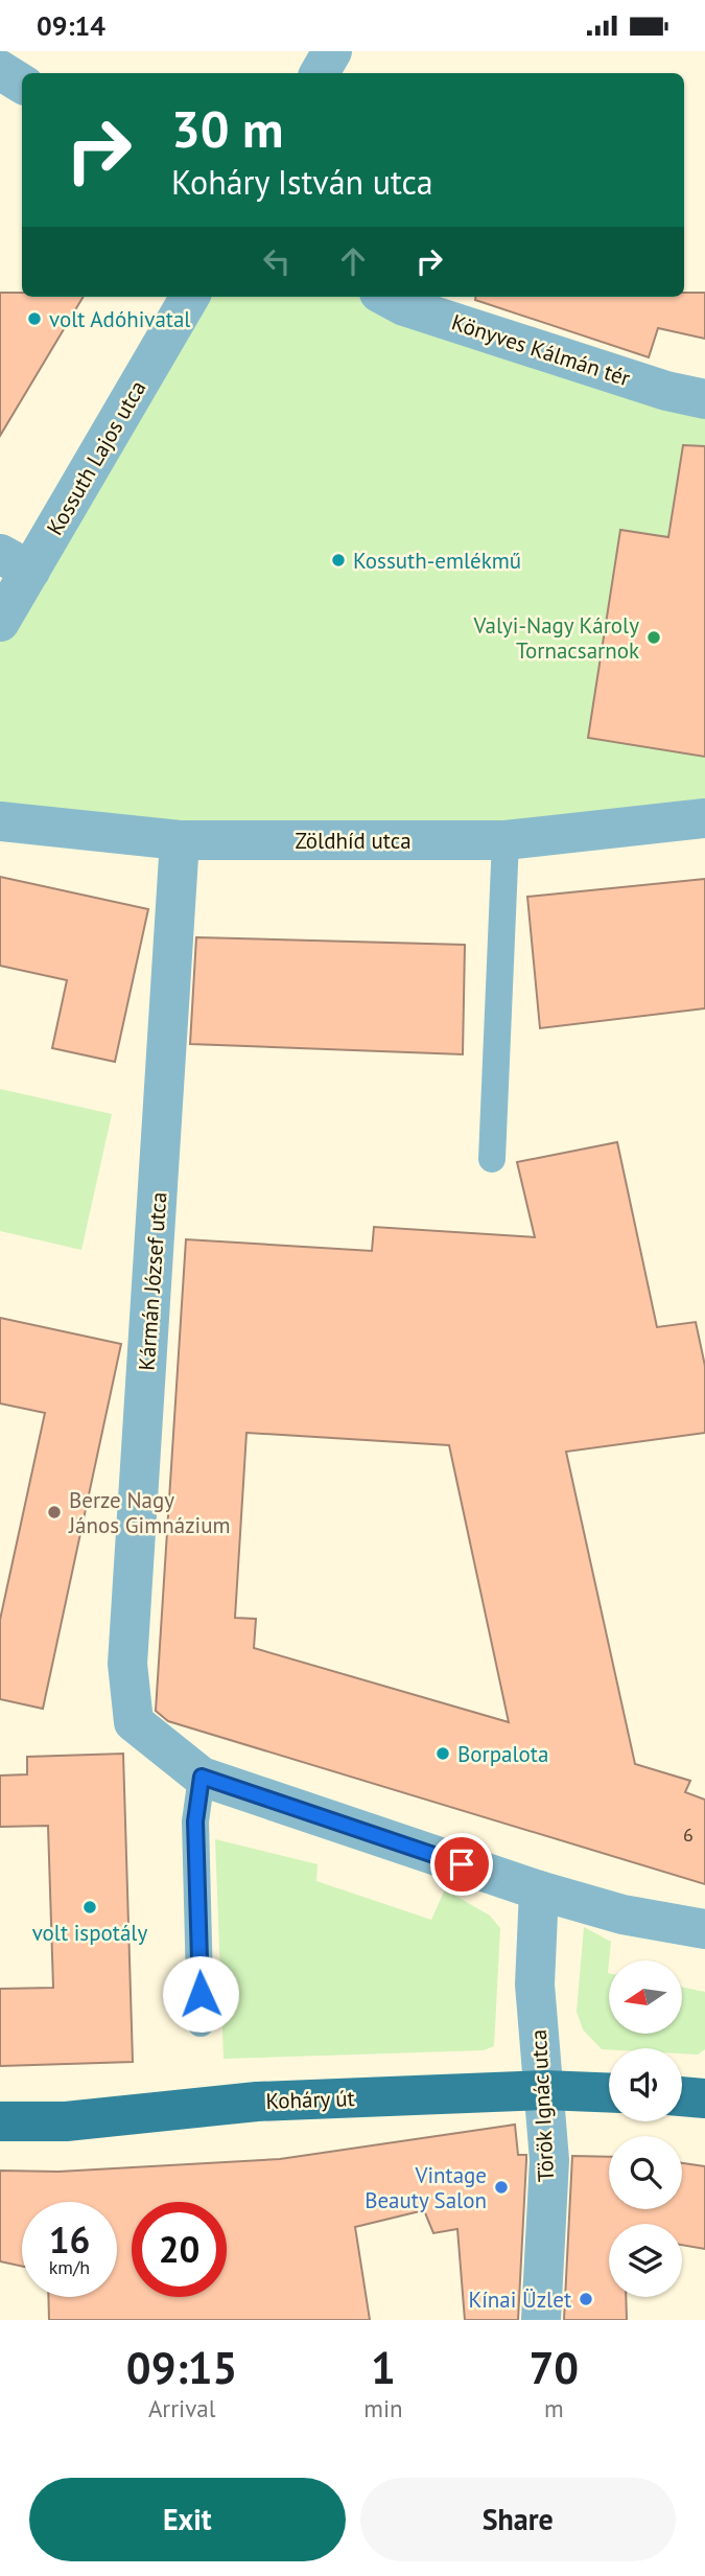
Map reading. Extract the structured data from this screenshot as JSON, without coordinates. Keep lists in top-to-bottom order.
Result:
{
  "streets": {
    "main road": ["Koháry út"],
    "street": [
      "Könyves Kálmán tér",
      "Kossuth Lajos utca",
      "Zöldhíd utca",
      "Kármán József utca",
      "Török Ignác utca"
    ]
  },
  "crossings": [
    ["Zöldhíd utca", "Kármán József utca"],
    ["Koháry út", "Török Ignác utca"]
  ],
  "places": [
    "volt Adóhivatal",
    "Kossuth-emlékmű",
    "Valyi-Nagy Károly Tornacsarnok",
    "Berze Nagy János Gimnázium",
    "Borpalota",
    "volt ispotály",
    "Vintage Beauty Salon",
    "Kínai Üzlet"
  ],
  "house_numbers": ["6"],
  "north": "left",
  "page": {
    "status": "09:14",
    "turn": ["30 m", "Koháry István utca"],
    "speed": "16 km/h",
    "limit": "20",
    "eta": [
      "09:15",
      "Arrival",
      "1",
      "min",
      "70",
      "m"
    ],
    "buttons": ["Exit", "Share"]
  }
}
